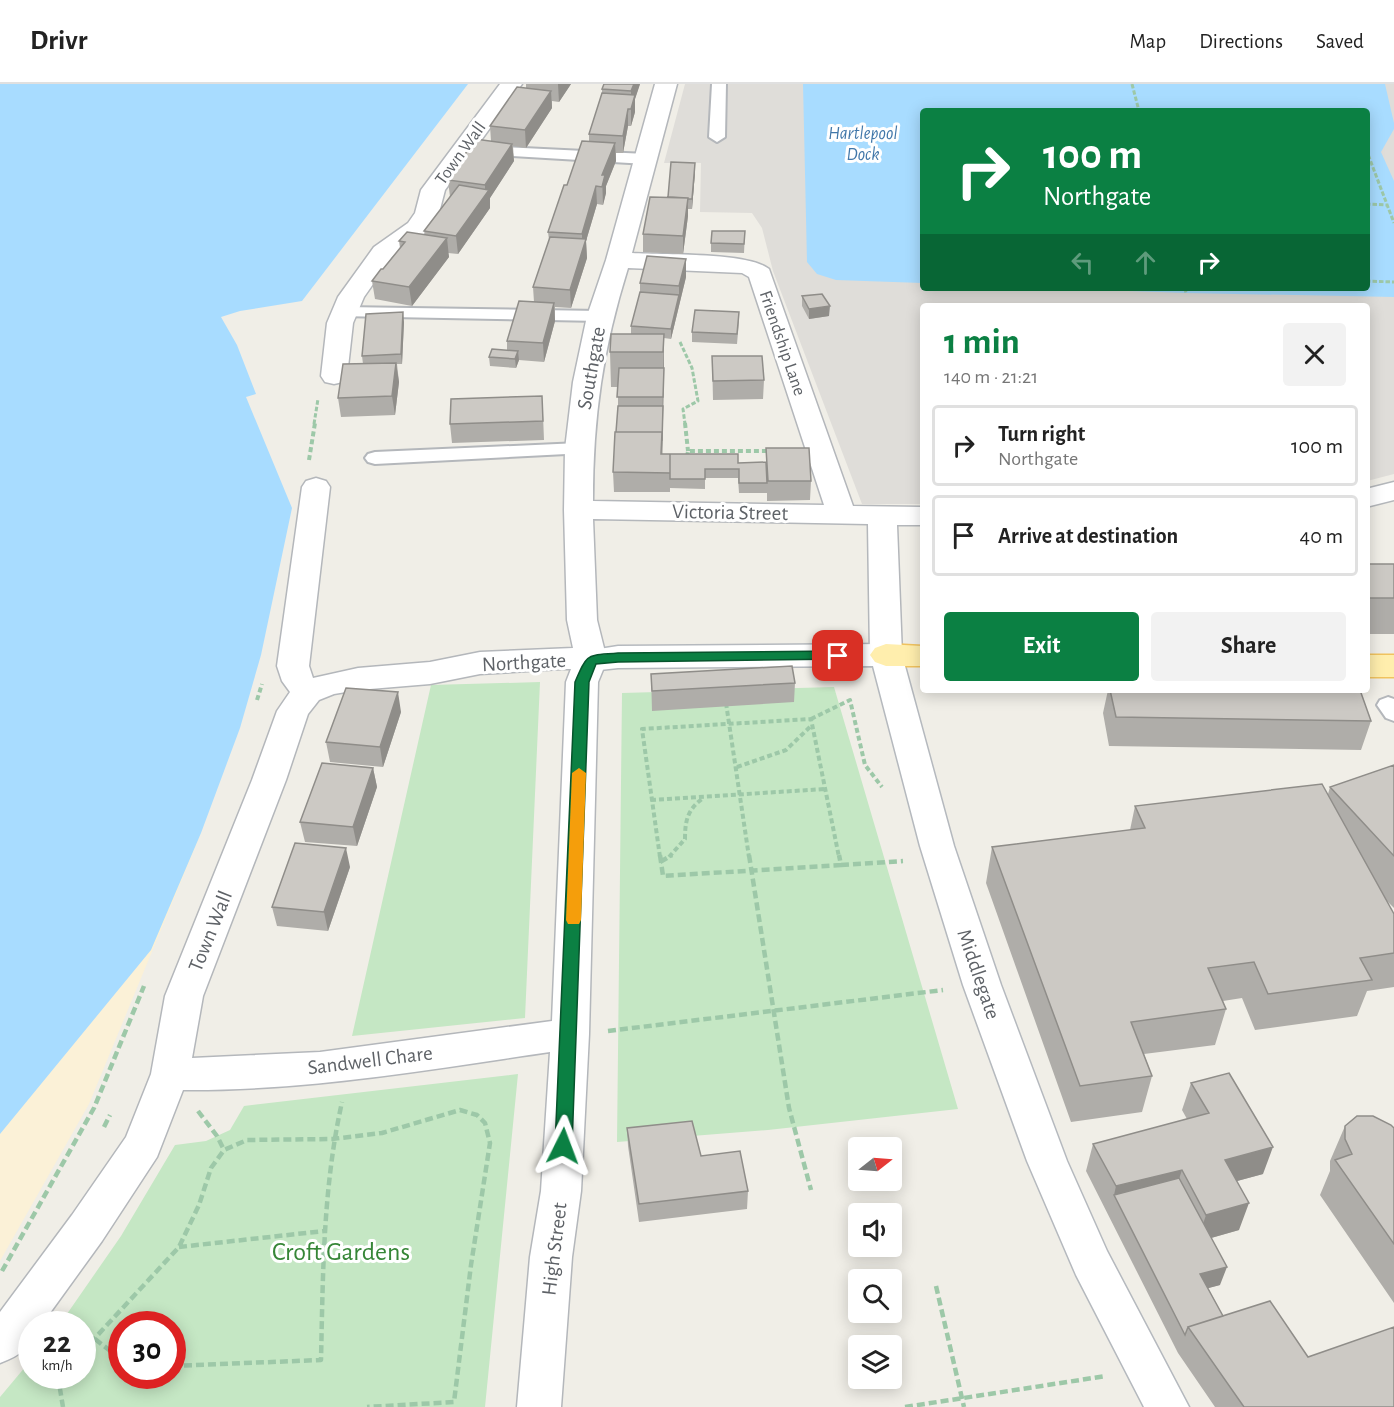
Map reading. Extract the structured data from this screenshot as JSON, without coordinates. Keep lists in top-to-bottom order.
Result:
{
  "streets": {
    "main road": ["Northgate"],
    "street": [
      "Town Wall",
      "Friendship Lane",
      "Southgate",
      "Victoria Street",
      "Middlegate",
      "Sandwell Chare",
      "High Street"
    ]
  },
  "crossings": [
    ["Town Wall", "Northgate"],
    ["Town Wall", "Sandwell Chare"],
    ["Friendship Lane", "Southgate"],
    ["Friendship Lane", "Victoria Street"],
    ["Southgate", "Victoria Street"],
    ["Southgate", "Northgate"],
    ["Southgate", "High Street"],
    ["Victoria Street", "Middlegate"],
    ["Northgate", "Middlegate"],
    ["Northgate", "High Street"],
    ["Sandwell Chare", "High Street"]
  ],
  "water": ["Hartlepool Dock"],
  "parks": ["Croft Gardens"],
  "north": "right",
  "page": {
    "header": "Drivr",
    "nav": ["Map", "Directions", "Saved"],
    "turn": ["100 m", "Northgate"],
    "heading": ["1 min", "140 m · 21:21"],
    "list": [
      {
        "name": "Turn right",
        "note": "Northgate",
        "value": "100 m"
      },
      {
        "name": "Arrive at destination",
        "value": "40 m"
      }
    ],
    "buttons": ["Exit", "Share"],
    "speed": "22 km/h",
    "limit": "30"
  }
}
